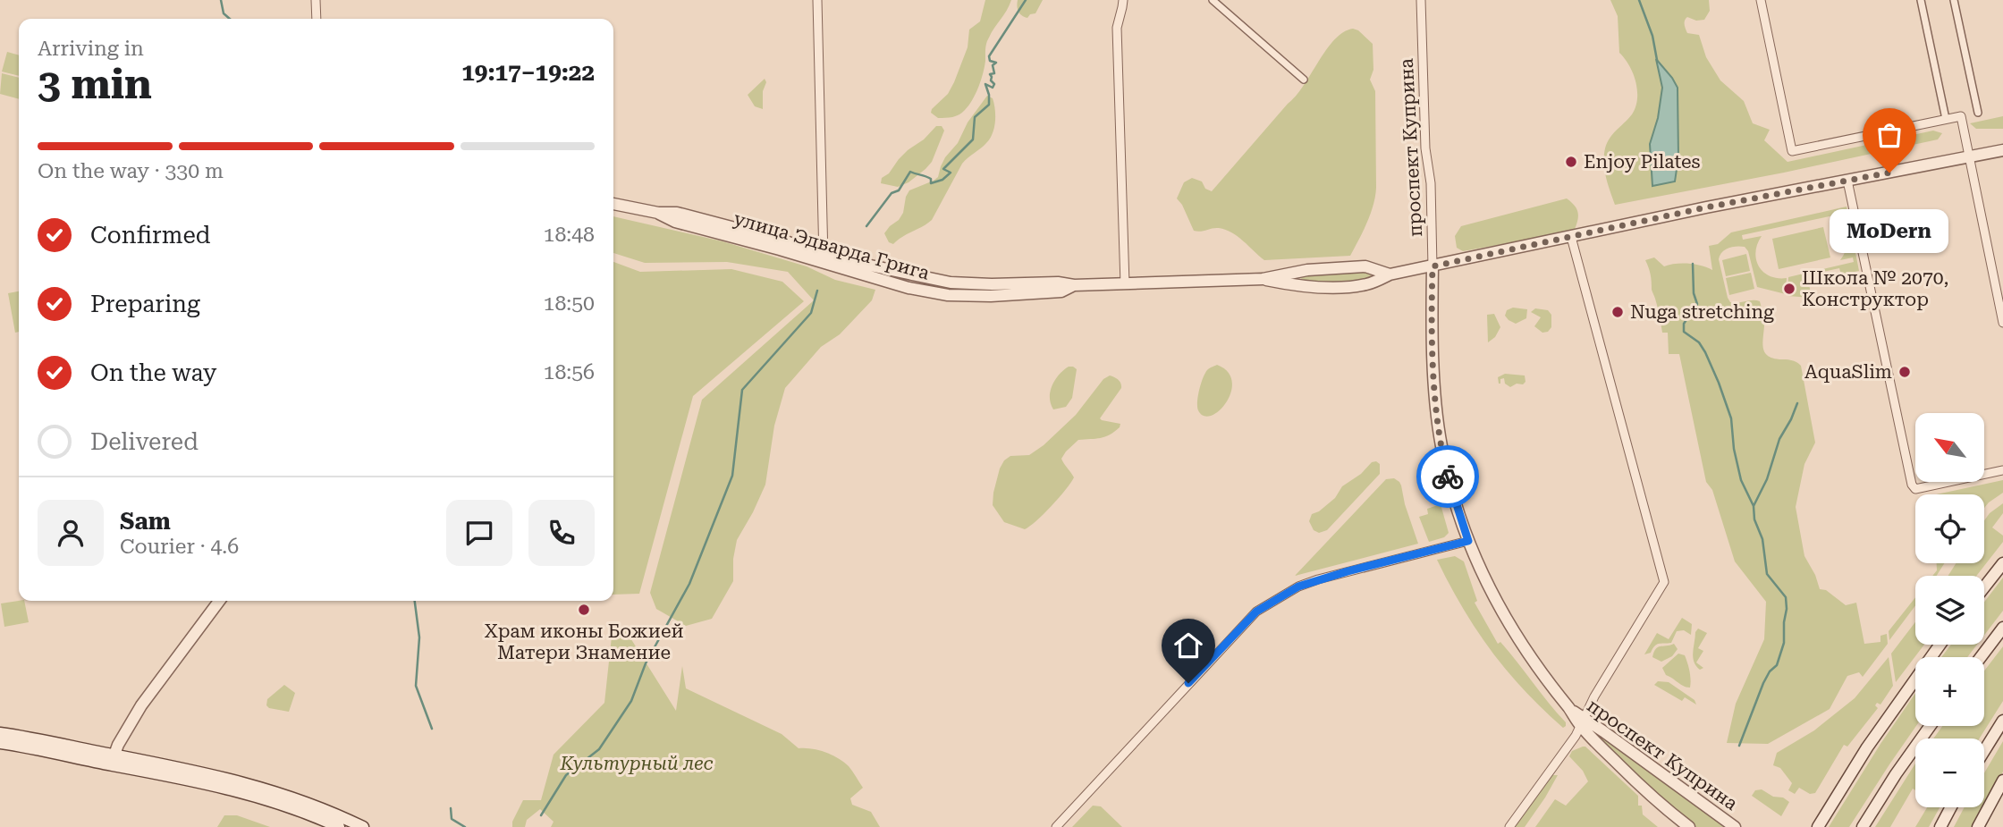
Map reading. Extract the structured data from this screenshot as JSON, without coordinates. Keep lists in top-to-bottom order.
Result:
{
  "streets": {
    "street": ["проспект Куприна", "улица Эдварда Грига"]
  },
  "crossings": [
    ["проспект Куприна", "улица Эдварда Грига"]
  ],
  "parks": ["Культурный лес"],
  "places": [
    "Enjoy Pilates",
    "MoDern",
    "Школа № 2070, Конструктор",
    "Nuga stretching",
    "AquaSlim",
    "Храм иконы Божией Матери Знамение"
  ],
  "north": "top left",
  "page": {
    "heading": ["3 min", "Arriving in", "19:17–19:22"],
    "panel": ["Sam", "Courier · 4.6"],
    "bar": "On the way · 330 m",
    "list": [
      ["Confirmed", "18:48"],
      ["Preparing", "18:50"],
      ["On the way", "18:56"],
      "Delivered"
    ],
    "bubble": "MoDern",
    "map_buttons": ["+", "−"]
  }
}
